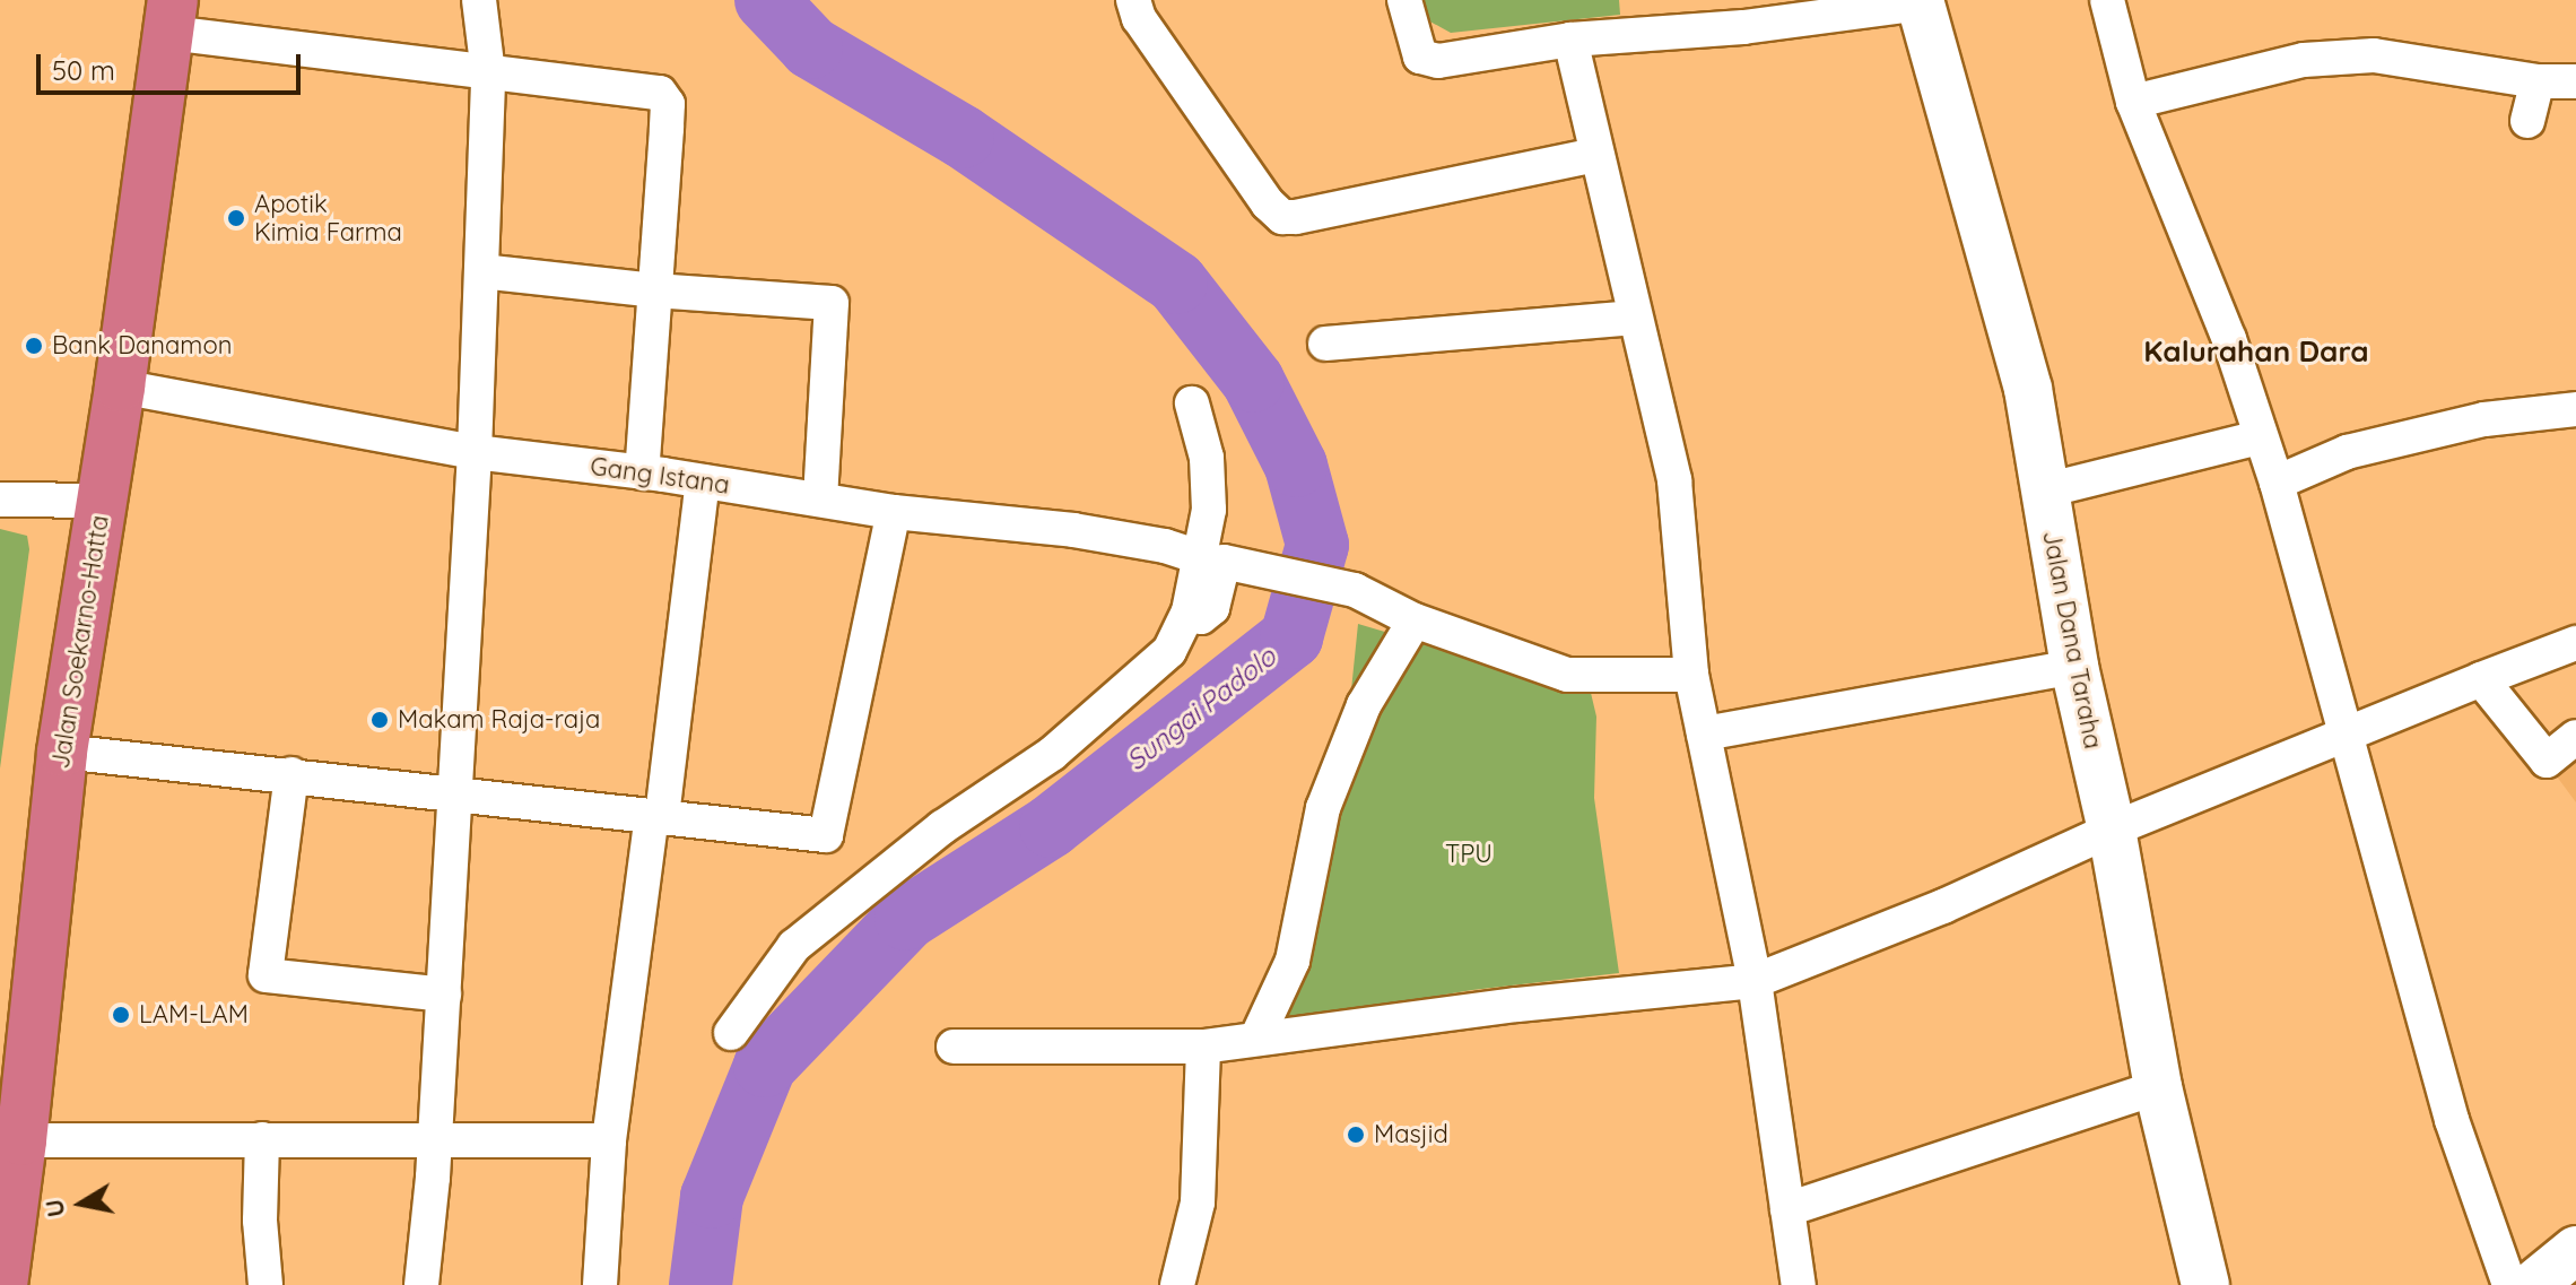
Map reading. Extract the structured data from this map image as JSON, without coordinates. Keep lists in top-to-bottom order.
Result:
{
  "streets": {
    "highway": ["Jalan Soekarno-Hatta"],
    "street": ["Gang Istana", "Jalan Dana Taraha"]
  },
  "crossings": [
    ["Gang Istana", "Jalan Soekarno-Hatta"]
  ],
  "districts": ["Kalurahan Dara"],
  "water": ["Sungai Padolo"],
  "parks": ["TPU"],
  "places": [
    "Apotik Kimia Farma",
    "Bank Danamon",
    "Makam Raja-raja",
    "LAM-LAM",
    "Masjid"
  ],
  "scale_bar": "50 m",
  "north": "left"
}
